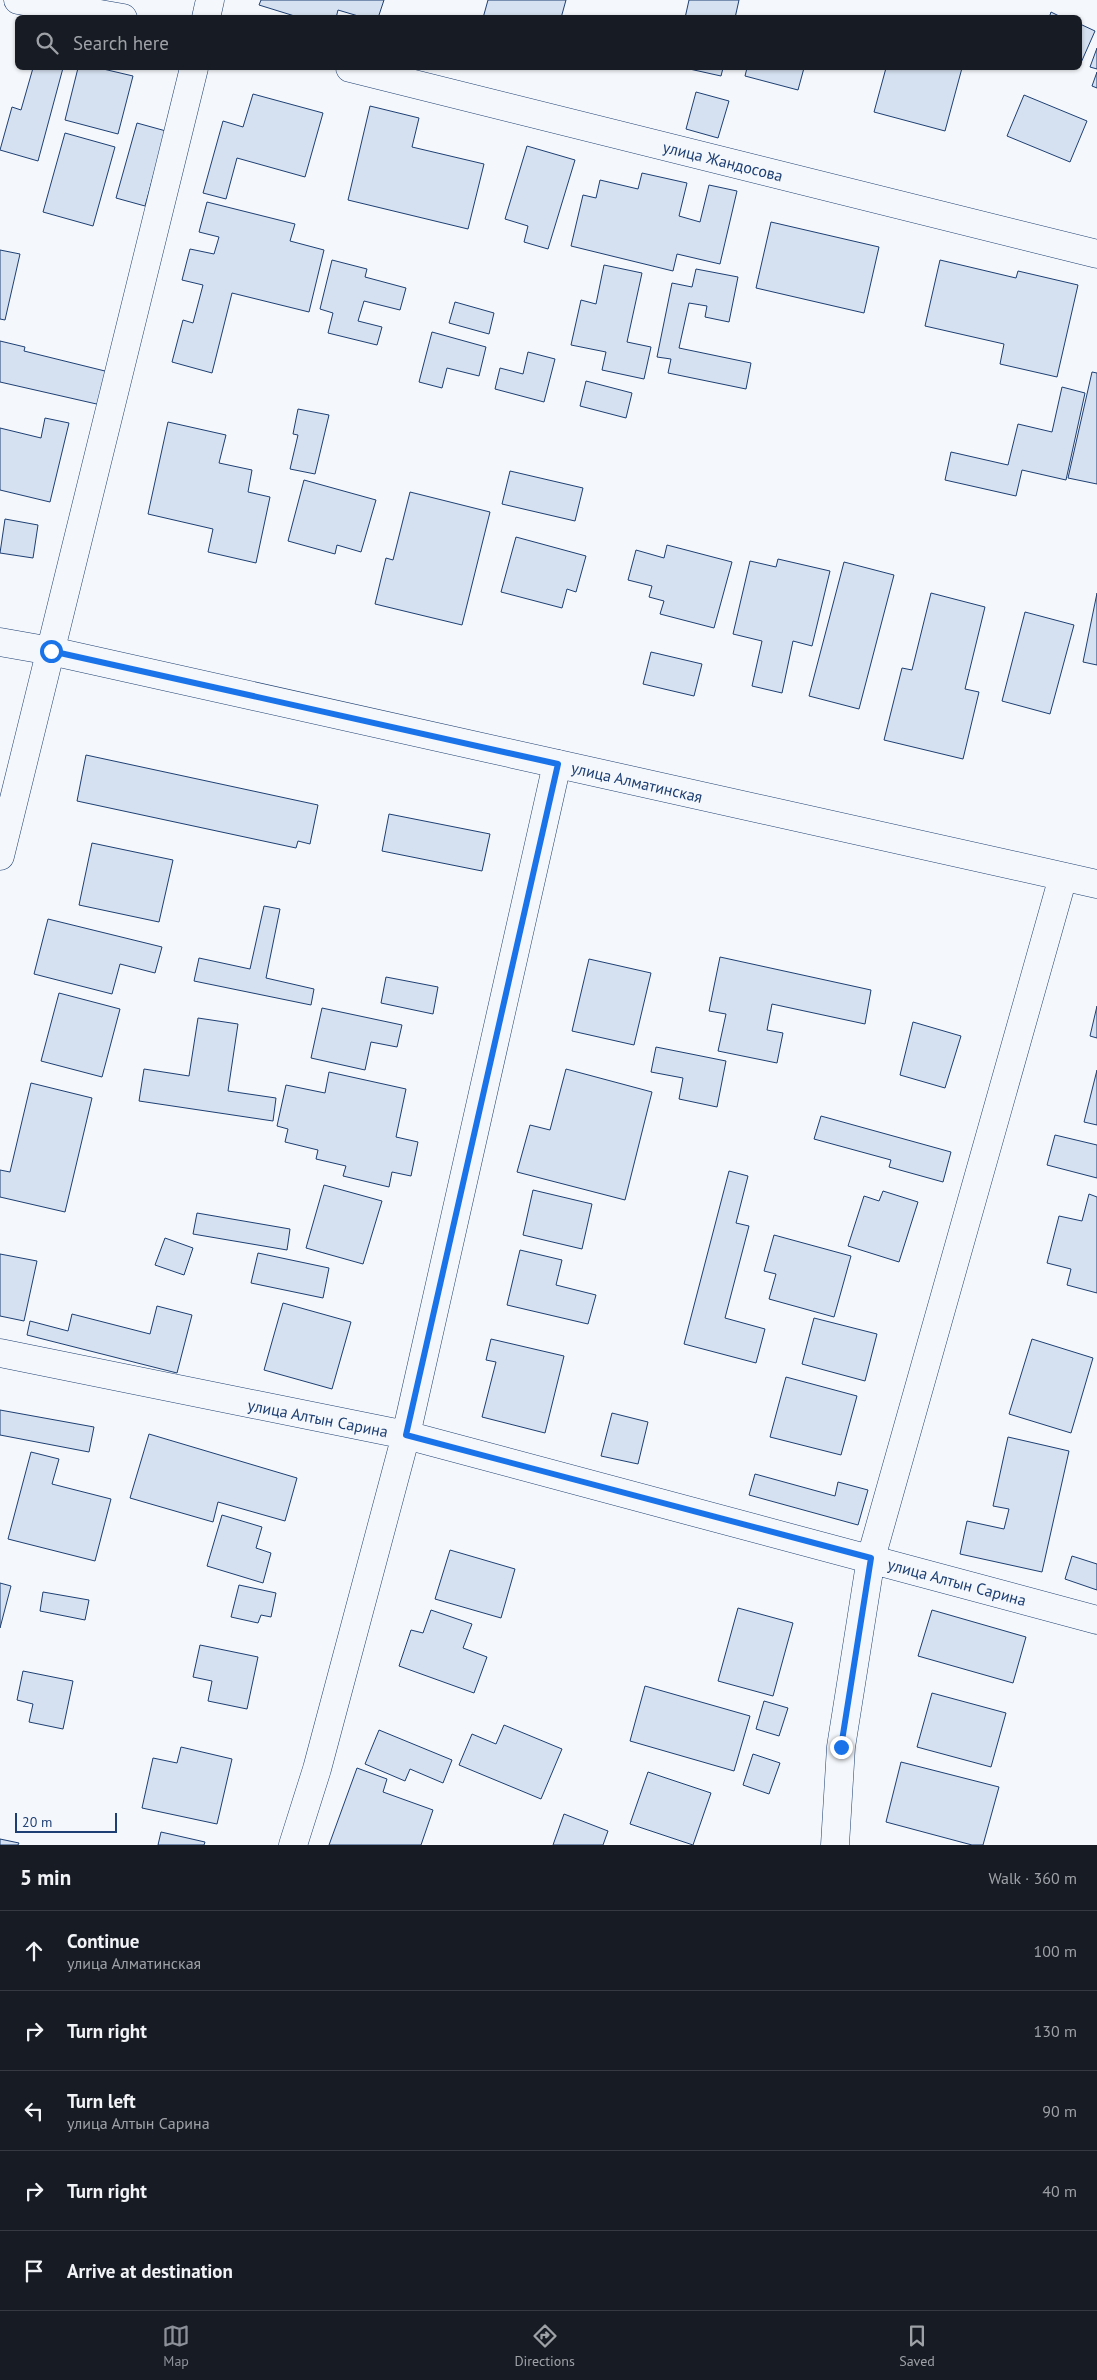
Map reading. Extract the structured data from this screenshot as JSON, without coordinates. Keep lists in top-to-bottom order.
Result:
{
  "streets": {
    "street": ["улица Жандосова", "улица Алматинская", "улица Алтын Сарина"]
  },
  "scale_bar": "20 m",
  "page": {
    "search": "Search here",
    "scale": "20 m",
    "heading": ["5 min", "Walk · 360 m"],
    "list": [
      ["Continue", "улица Алматинская", "100 m"],
      ["Turn right", "130 m"],
      ["Turn left", "улица Алтын Сарина", "90 m"],
      ["Turn right", "40 m"],
      "Arrive at destination"
    ],
    "nav": ["Map", "Directions", "Saved"]
  }
}
